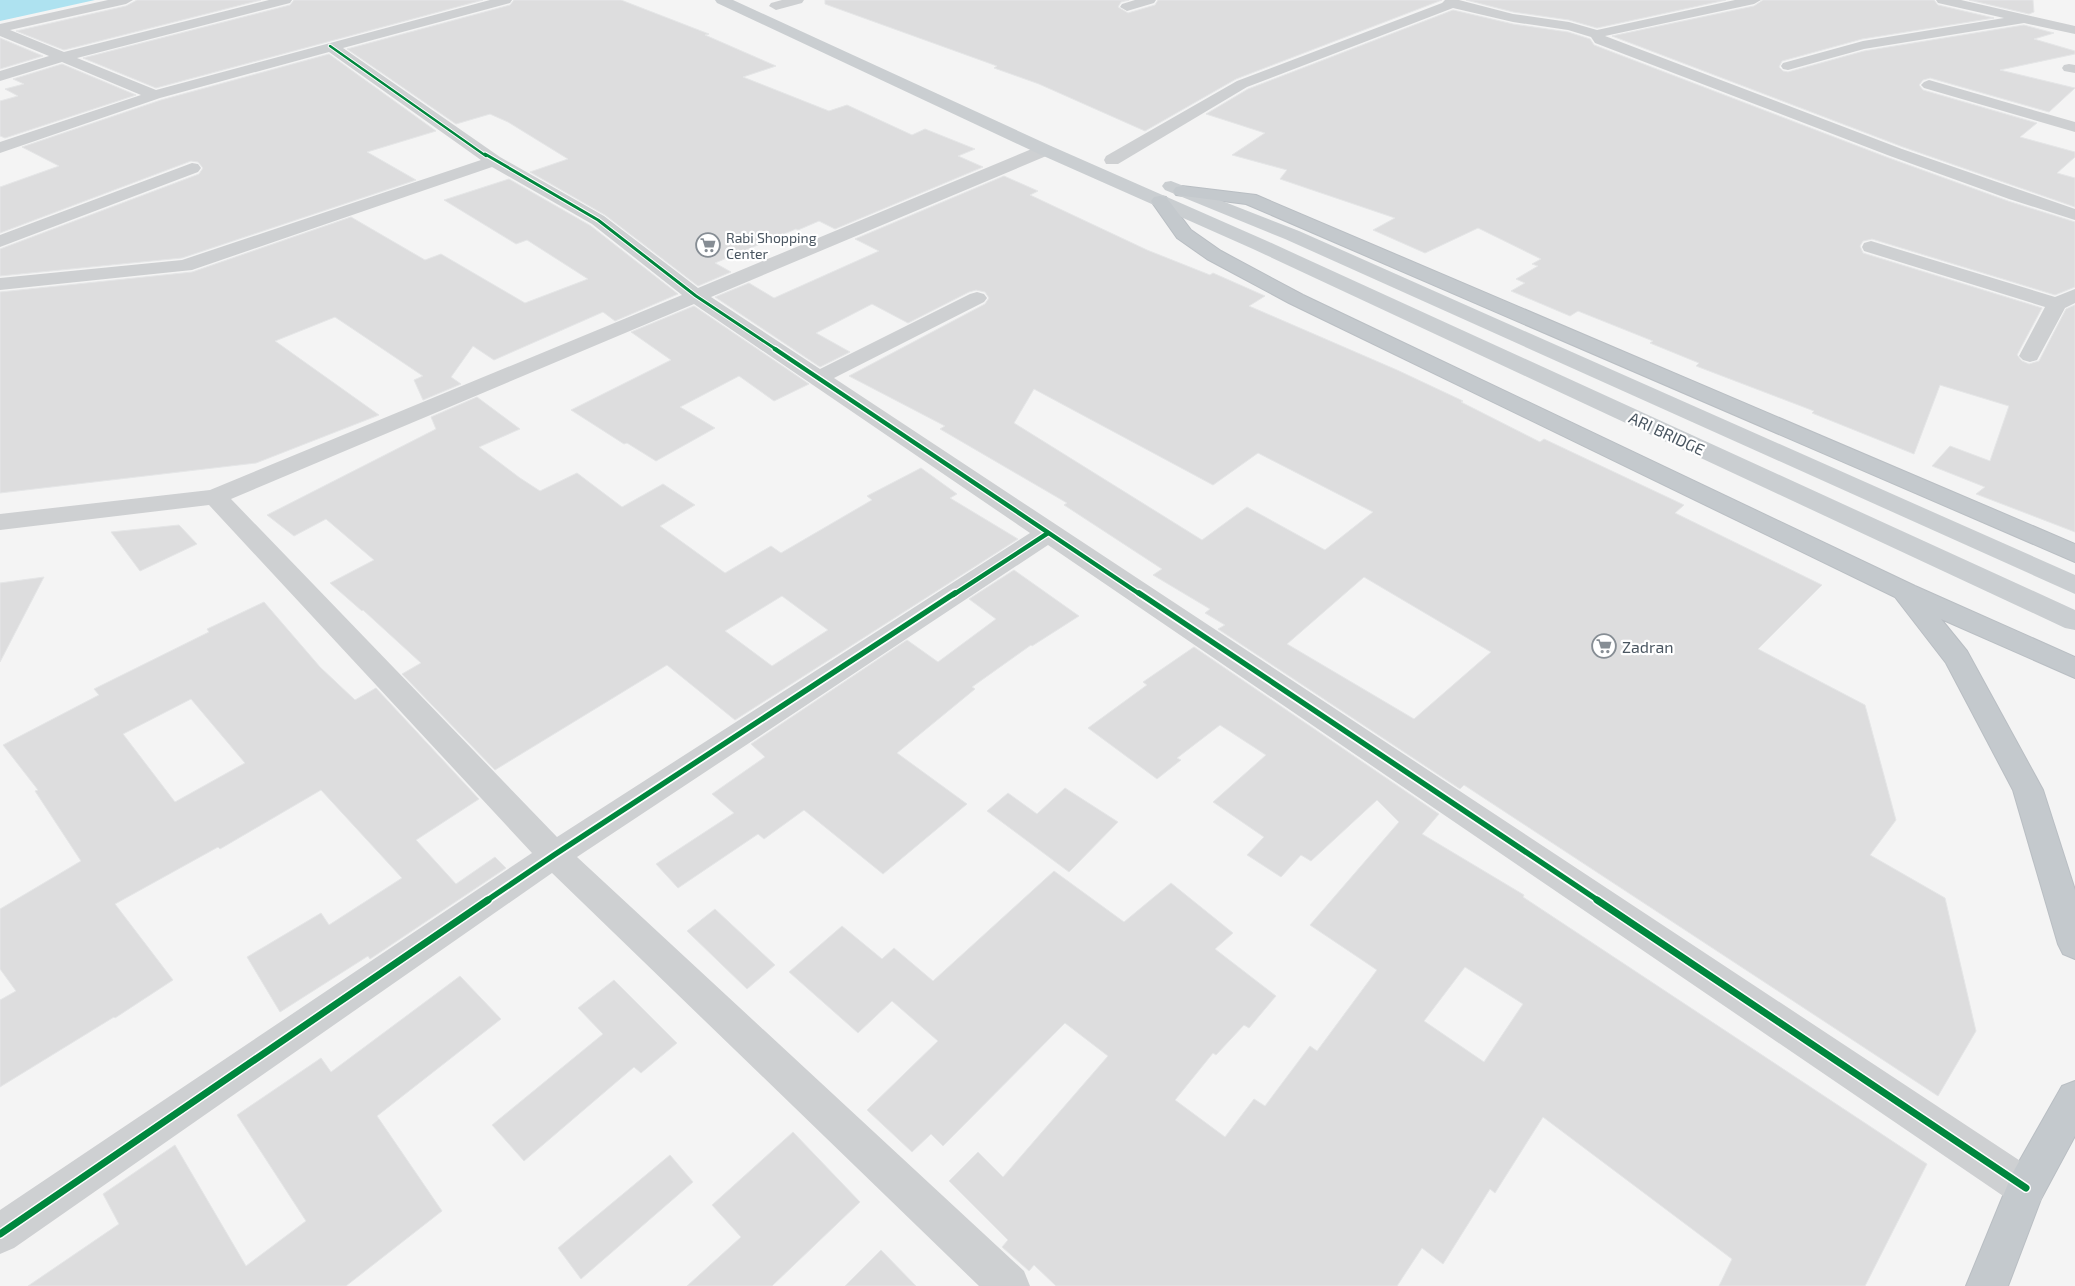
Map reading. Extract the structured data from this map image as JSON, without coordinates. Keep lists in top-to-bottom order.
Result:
{
  "streets": {
    "main road": ["ARI BRIDGE"]
  },
  "places": {
    "supermarket": ["Rabi Shopping Center", "Zadran"]
  }
}
